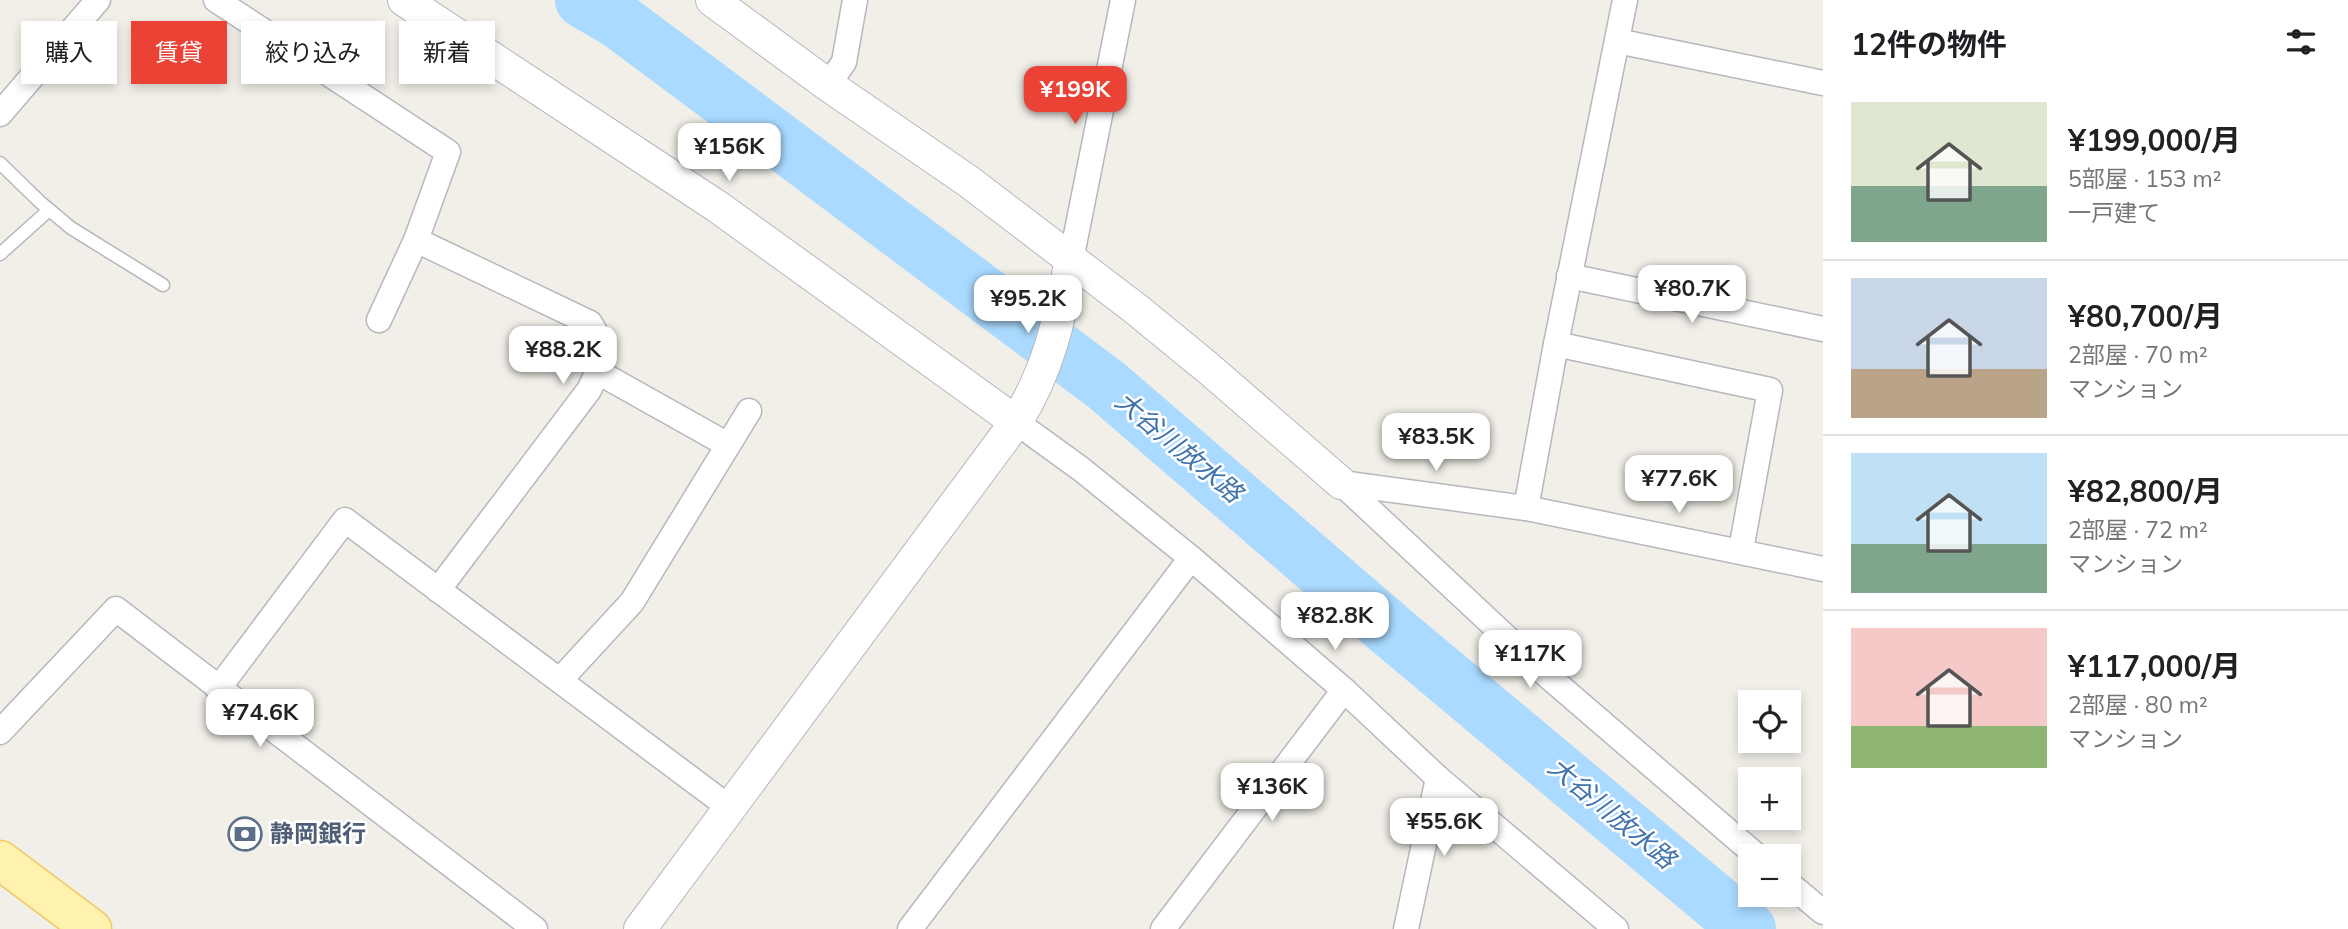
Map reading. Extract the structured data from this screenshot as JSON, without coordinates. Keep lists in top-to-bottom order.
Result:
{
  "water": ["大谷川放水路"],
  "places": {
    "bank": ["静岡銀行"]
  },
  "page": {
    "heading": "12件の物件",
    "chip": [
      "購入",
      "賃貸",
      "絞り込み",
      "新着"
    ],
    "price": [
      "¥199K",
      "¥156K",
      "¥80.7K",
      "¥95.2K",
      "¥88.2K",
      "¥83.5K",
      "¥77.6K",
      "¥82.8K",
      "¥117K",
      "¥74.6K",
      "¥136K",
      "¥55.6K"
    ],
    "list": [
      {
        "name": "¥199,000/月",
        "note": "5部屋 · 153 m² · 一戸建て"
      },
      {
        "name": "¥80,700/月",
        "note": "2部屋 · 70 m² · マンション"
      },
      {
        "name": "¥82,800/月",
        "note": "2部屋 · 72 m² · マンション"
      },
      {
        "name": "¥117,000/月",
        "note": "2部屋 · 80 m² · マンション"
      }
    ],
    "map_buttons": ["+", "−"]
  }
}
